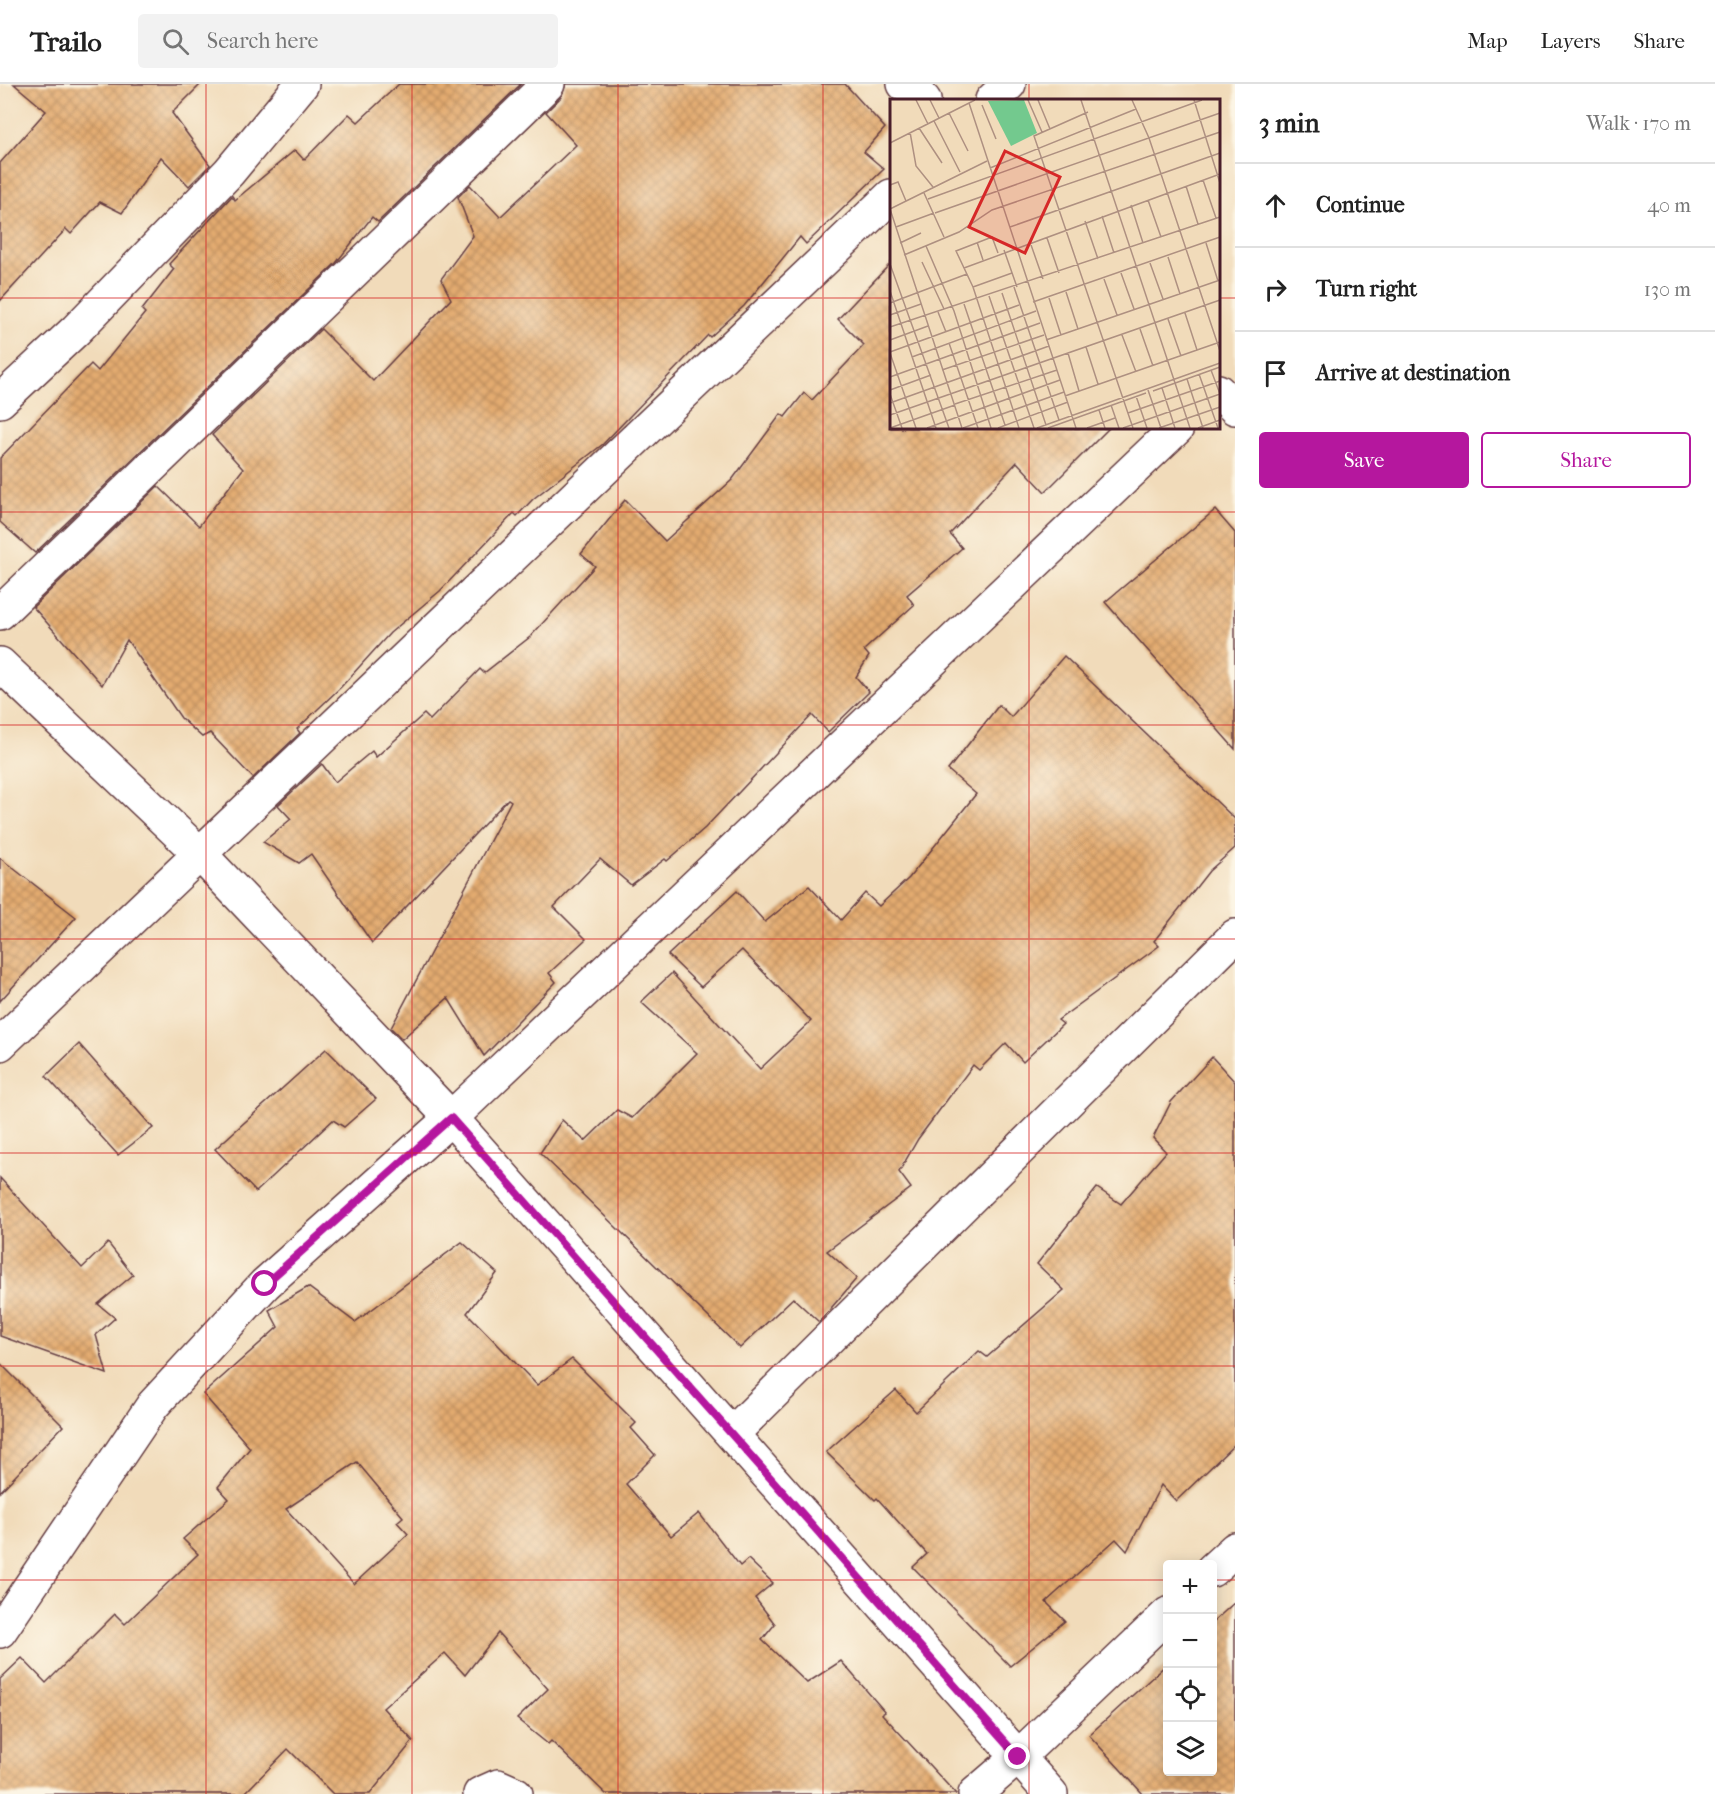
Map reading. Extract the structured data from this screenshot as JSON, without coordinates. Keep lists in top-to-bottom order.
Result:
{
  "page": {
    "header": "Trailo",
    "search": "Search here",
    "nav": ["Map", "Layers", "Share"],
    "heading": ["3 min", "Walk · 170 m"],
    "list": [
      ["Continue", "40 m"],
      ["Turn right", "130 m"],
      "Arrive at destination"
    ],
    "buttons": ["Save", "Share"],
    "map_buttons": ["+", "−"]
  }
}
